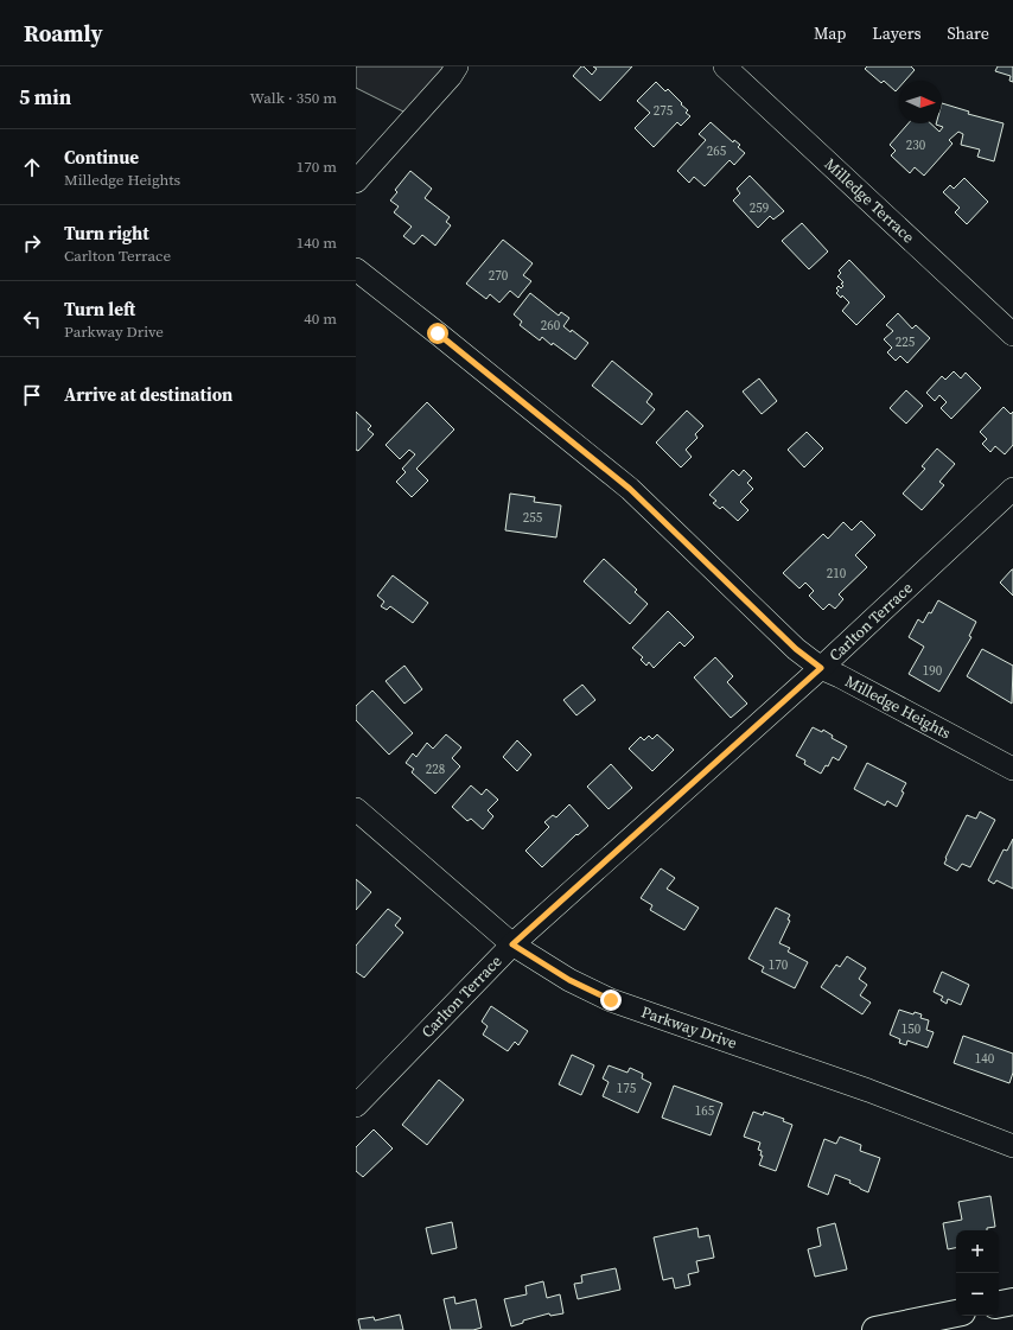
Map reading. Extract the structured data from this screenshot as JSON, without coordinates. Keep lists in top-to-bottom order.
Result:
{
  "streets": {
    "street": [
      "Milledge Terrace",
      "Carlton Terrace",
      "Milledge Heights",
      "Parkway Drive"
    ]
  },
  "crossings": [
    ["Carlton Terrace", "Milledge Heights"],
    ["Carlton Terrace", "Parkway Drive"]
  ],
  "house_numbers": [
    "275",
    "230",
    "265",
    "259",
    "270",
    "260",
    "225",
    "255",
    "210",
    "190",
    "228",
    "170",
    "150",
    "140",
    "175",
    "165"
  ],
  "north": "right",
  "page": {
    "header": "Roamly",
    "nav": ["Map", "Layers", "Share"],
    "heading": ["5 min", "Walk · 350 m"],
    "list": [
      ["Continue", "Milledge Heights", "170 m"],
      ["Turn right", "Carlton Terrace", "140 m"],
      ["Turn left", "Parkway Drive", "40 m"],
      "Arrive at destination"
    ],
    "map_buttons": ["+", "−"]
  }
}
